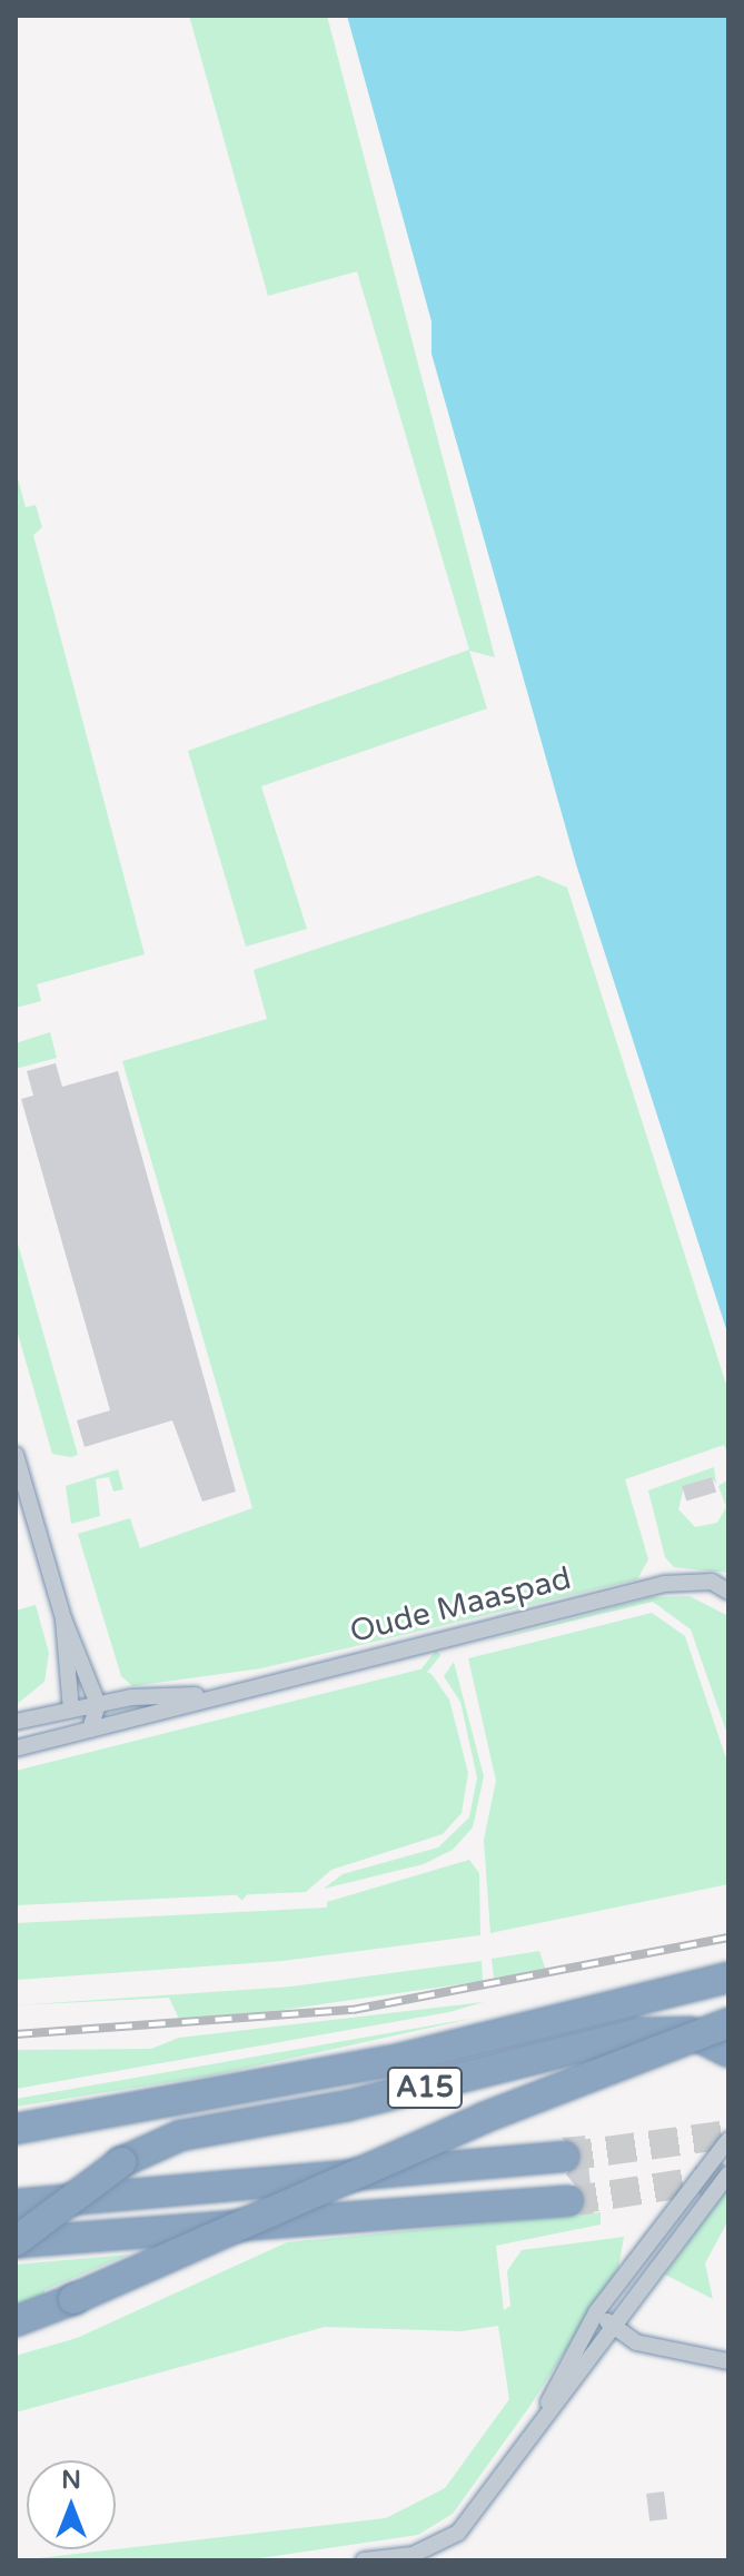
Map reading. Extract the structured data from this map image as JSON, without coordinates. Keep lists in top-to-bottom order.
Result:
{
  "streets": {
    "highway": ["A15"],
    "street": ["Oude Maaspad"]
  },
  "north": "top"
}
